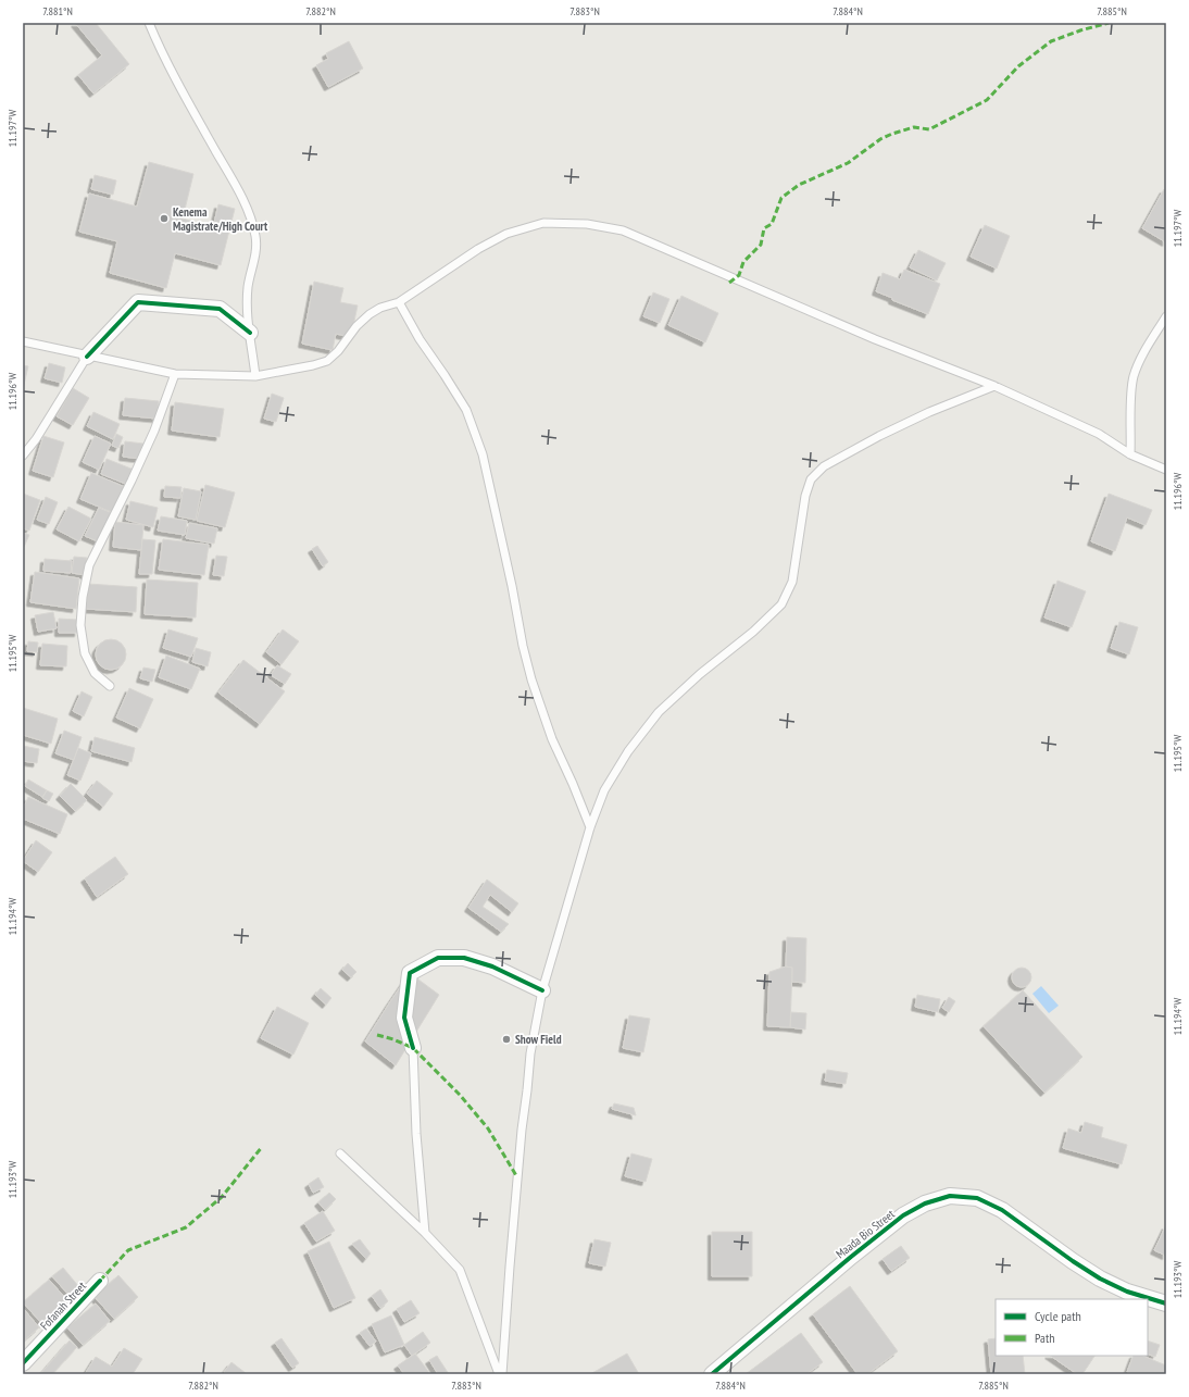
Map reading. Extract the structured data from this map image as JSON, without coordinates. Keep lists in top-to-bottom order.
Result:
{
  "streets": {
    "street": ["Maada Bio Street", "Fofanah Street"]
  },
  "places": ["Kenema Magistrate/High Court", "Show Field"],
  "legend": ["Cycle path", "Path"],
  "coordinates": [
    "7.881°N",
    "7.882°N",
    "7.883°N",
    "7.884°N",
    "7.885°N",
    "11.197°W",
    "11.196°W",
    "11.195°W",
    "11.194°W",
    "11.193°W"
  ]
}
